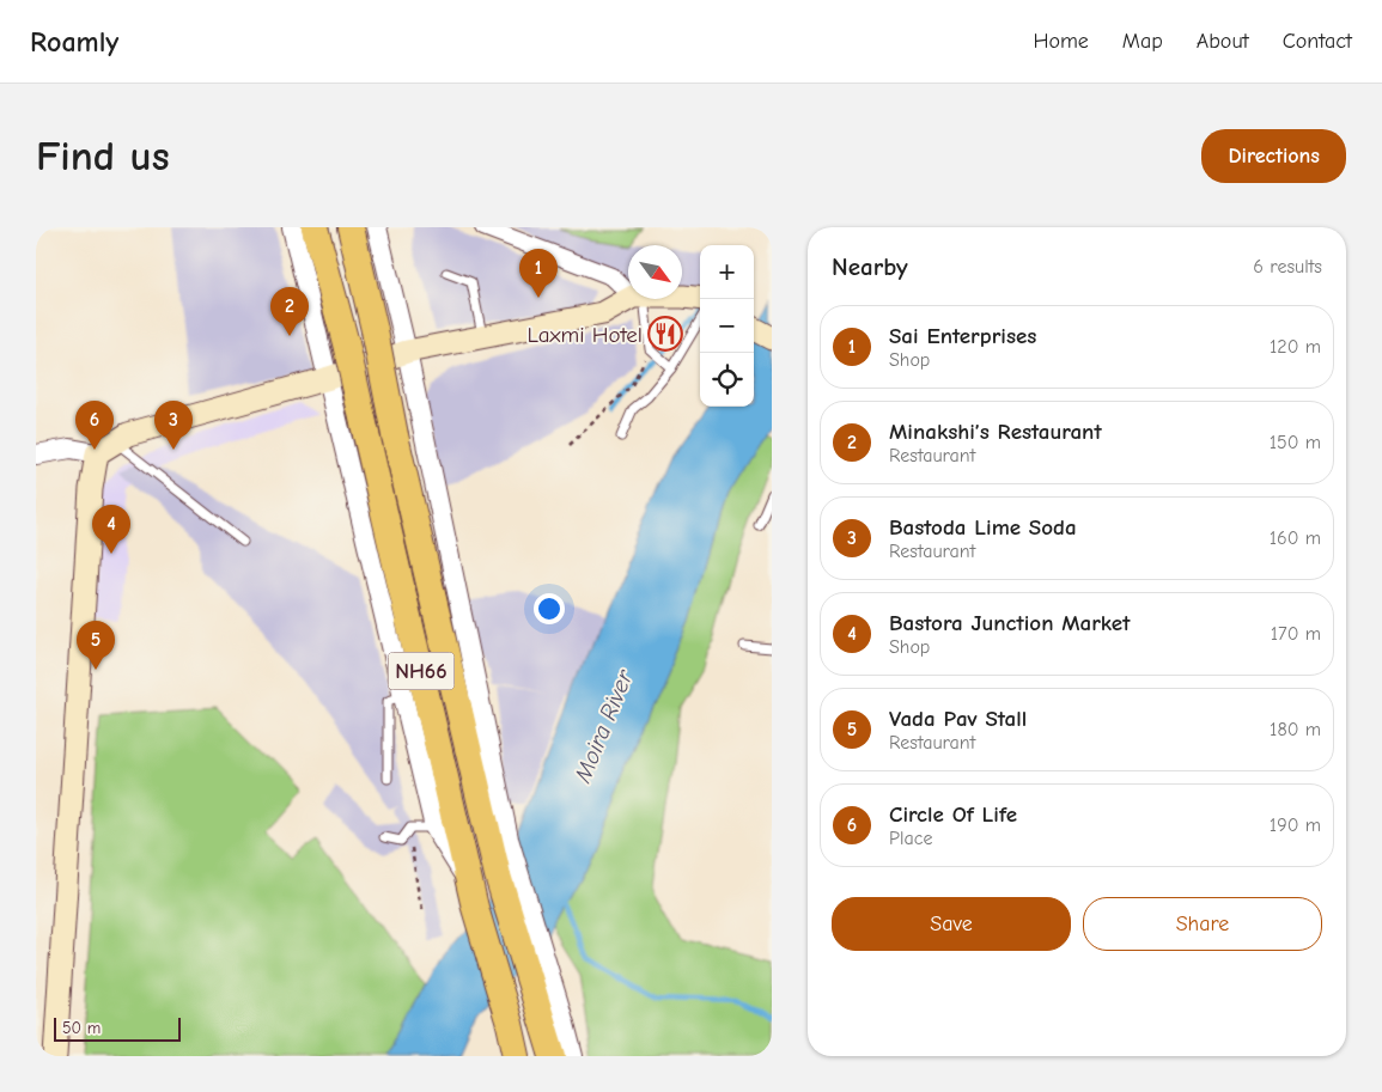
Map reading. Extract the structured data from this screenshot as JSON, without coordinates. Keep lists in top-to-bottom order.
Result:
{
  "streets": {
    "highway": ["NH66"]
  },
  "water": ["Moira River"],
  "places": {
    "restaurant": ["Laxmi Hotel"]
  },
  "scale_bar": "50 m",
  "north": "bottom right",
  "page": {
    "header": "Roamly",
    "nav": [
      "Home",
      "Map",
      "About",
      "Contact"
    ],
    "buttons": [
      "Directions",
      ["Save", "Share"]
    ],
    "title": "Find us",
    "heading": ["Nearby", "6 results"],
    "map_buttons": ["+", "−"],
    "pins": [
      "1",
      "2",
      "3",
      "6",
      "4",
      "5"
    ],
    "list": [
      {
        "mark": "1",
        "name": "Sai Enterprises",
        "note": "Shop",
        "value": "120 m"
      },
      {
        "mark": "2",
        "name": "Minakshi’s Restaurant",
        "note": "Restaurant",
        "value": "150 m"
      },
      {
        "mark": "3",
        "name": "Bastoda Lime Soda",
        "note": "Restaurant",
        "value": "160 m"
      },
      {
        "mark": "4",
        "name": "Bastora Junction Market",
        "note": "Shop",
        "value": "170 m"
      },
      {
        "mark": "5",
        "name": "Vada Pav Stall",
        "note": "Restaurant",
        "value": "180 m"
      },
      {
        "mark": "6",
        "name": "Circle Of Life",
        "note": "Place",
        "value": "190 m"
      }
    ],
    "scale": "50 m"
  }
}
